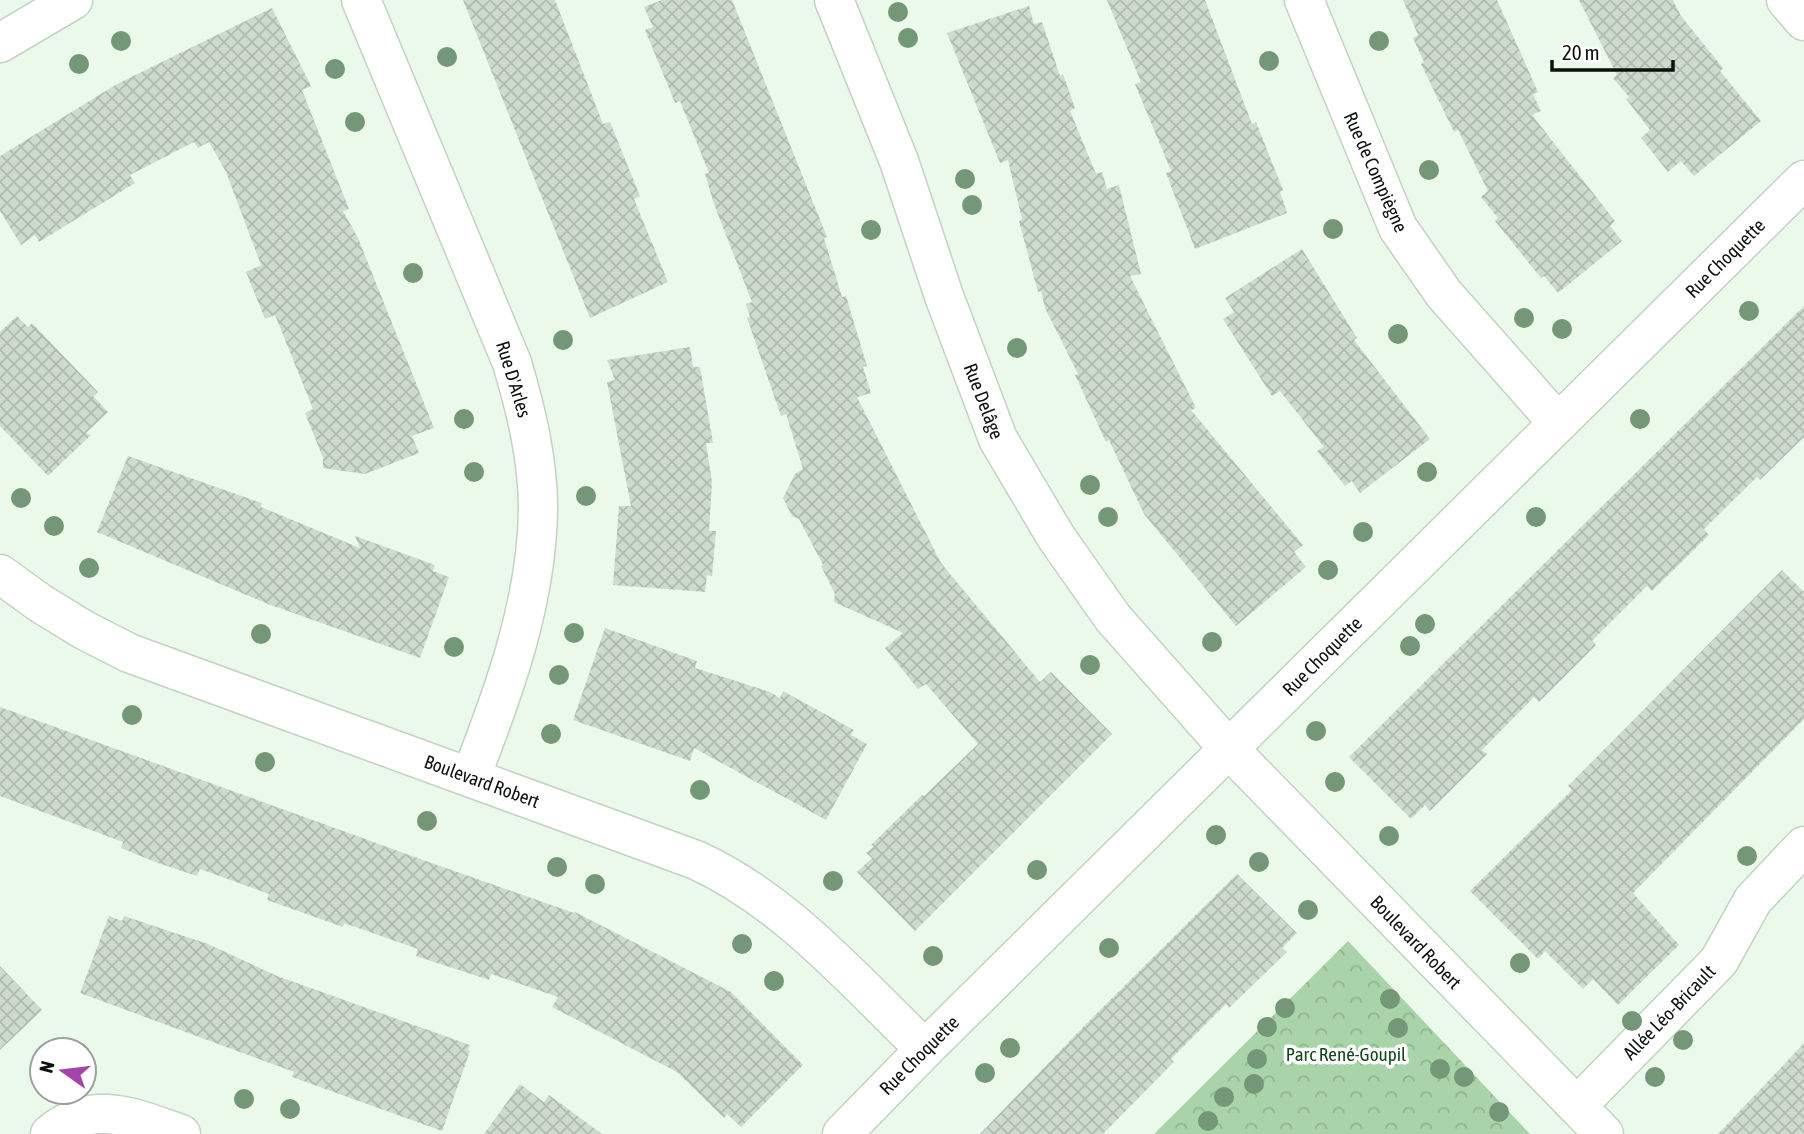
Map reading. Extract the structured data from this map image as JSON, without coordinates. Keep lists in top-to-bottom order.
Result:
{
  "streets": {
    "street": [
      "Rue de Compiègne",
      "Rue Choquette",
      "Rue D'Arles",
      "Rue Delâge",
      "Boulevard Robert",
      "Allée Léo-Bricault"
    ]
  },
  "crossings": [
    ["Rue de Compiègne", "Rue Choquette"],
    ["Rue Choquette", "Rue Delâge"],
    ["Rue Choquette", "Boulevard Robert"],
    ["Rue D'Arles", "Boulevard Robert"],
    ["Rue Delâge", "Boulevard Robert"],
    ["Boulevard Robert", "Allée Léo-Bricault"]
  ],
  "parks": ["Parc René-Goupil"],
  "scale_bar": "20 m",
  "north": "left"
}
